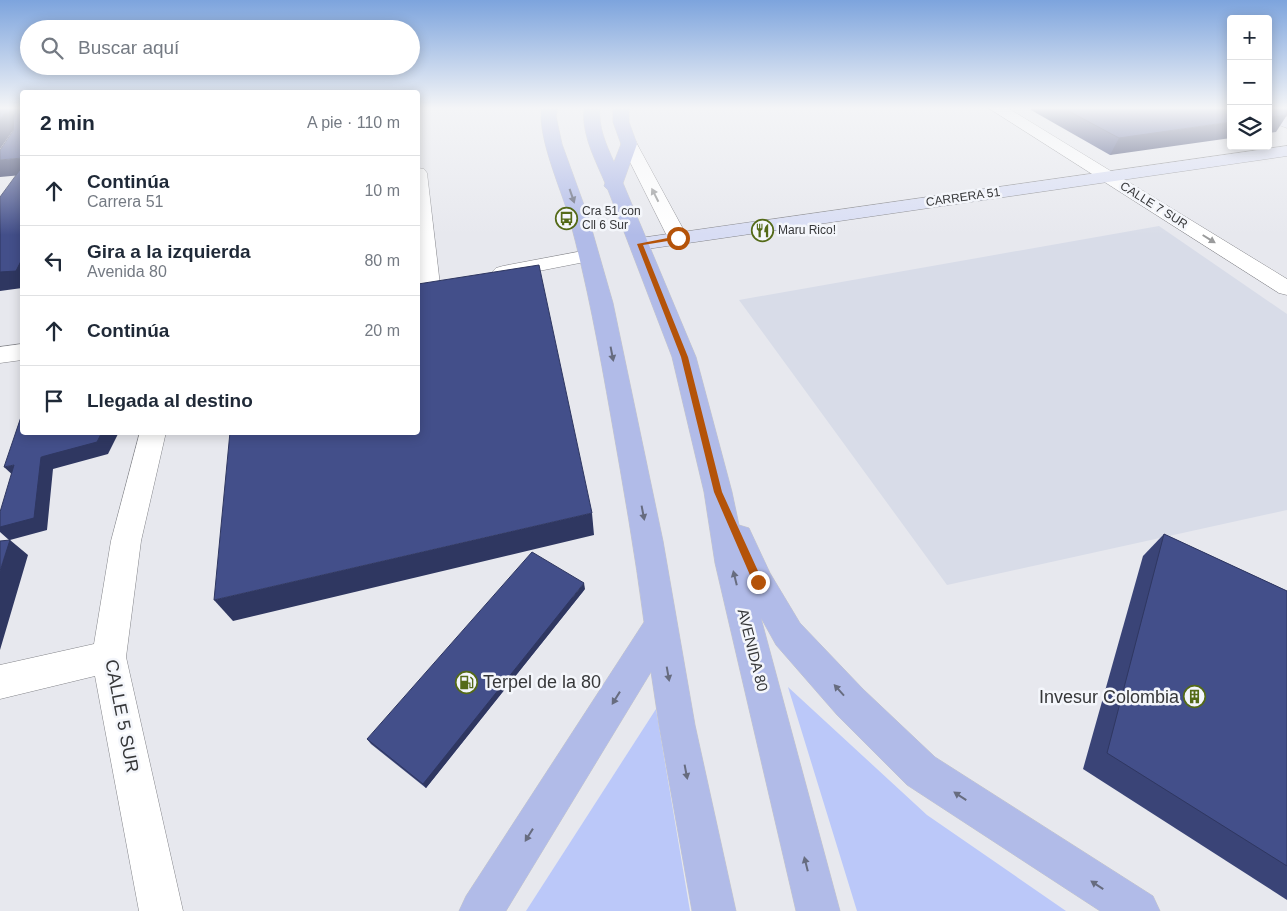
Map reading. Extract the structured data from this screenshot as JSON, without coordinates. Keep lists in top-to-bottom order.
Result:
{
  "streets": {
    "main road": ["AVENIDA 80"],
    "street": ["CARRERA 51", "CALLE 7 SUR", "CALLE 5 SUR"]
  },
  "crossings": [
    ["CARRERA 51", "CALLE 7 SUR"],
    ["CARRERA 51", "AVENIDA 80"]
  ],
  "one_way": ["CALLE 7 SUR"],
  "places": {
    "bus stop": ["Cra 51 con Cll 6 Sur"],
    "restaurant": ["Maru Rico!"],
    "fuel station": ["Terpel de la 80"],
    "building": ["Invesur Colombia"]
  },
  "page": {
    "map_buttons": ["+", "−"],
    "search": "Buscar aquí",
    "heading": ["2 min", "A pie · 110 m"],
    "list": [
      ["Continúa", "Carrera 51", "10 m"],
      ["Gira a la izquierda", "Avenida 80", "80 m"],
      ["Continúa", "20 m"],
      "Llegada al destino"
    ]
  }
}
